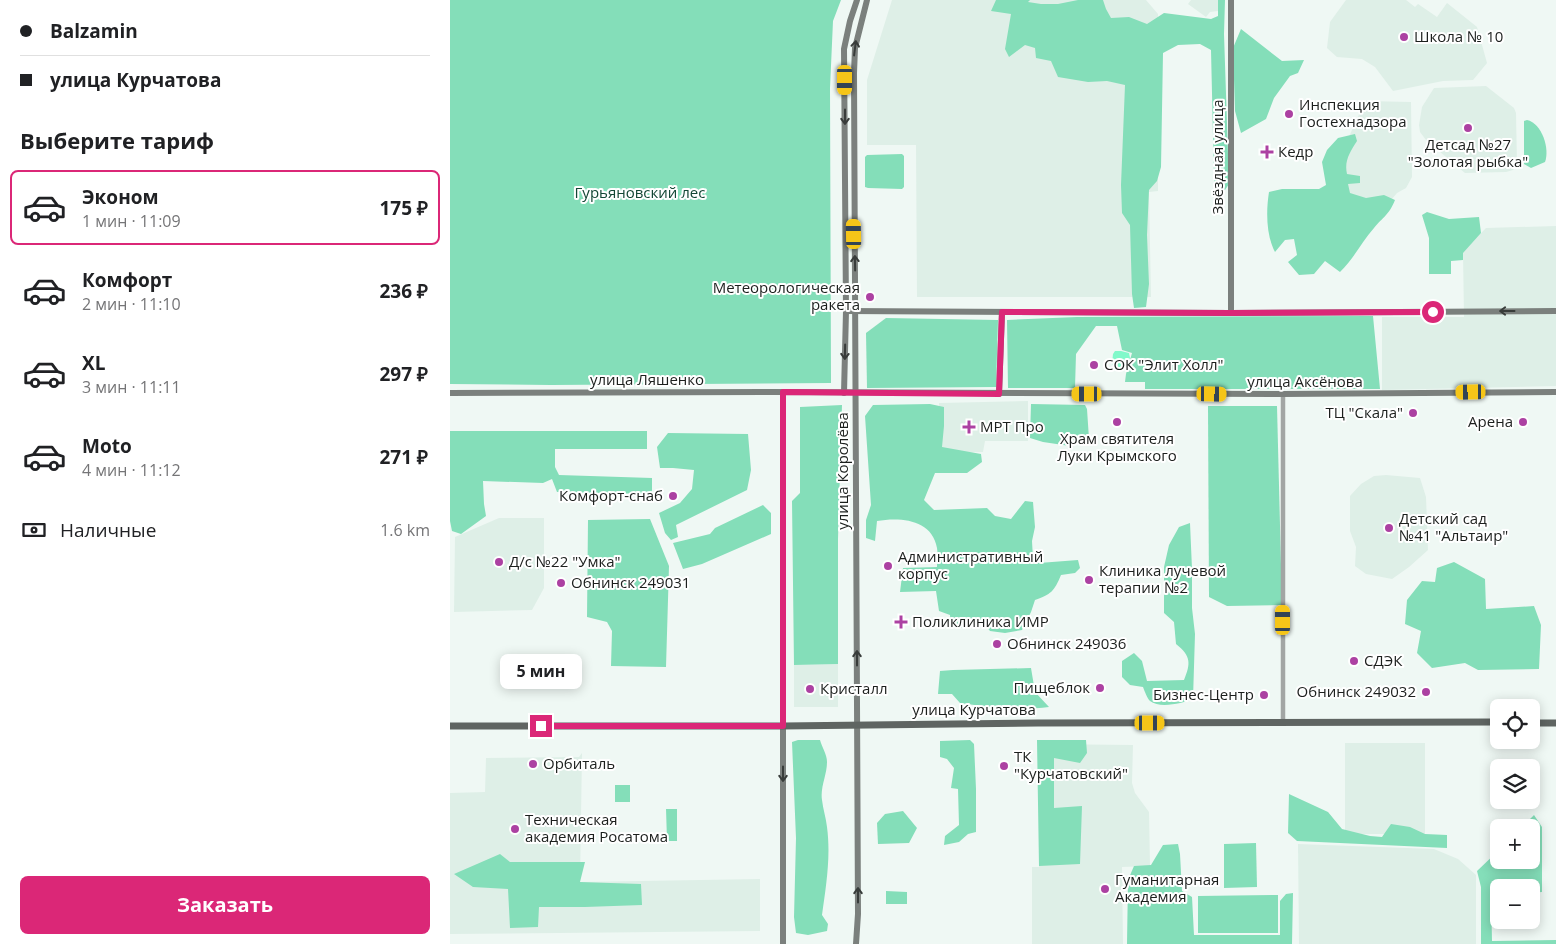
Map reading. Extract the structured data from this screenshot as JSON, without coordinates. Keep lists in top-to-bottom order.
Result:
{
  "streets": {
    "main road": [
      "Звёздная улица",
      "улица Ляшенко",
      "улица Аксёнова",
      "улица Королёва",
      "улица Курчатова"
    ]
  },
  "crossings": [
    ["улица Ляшенко", "улица Аксёнова"],
    ["улица Ляшенко", "улица Королёва"],
    ["улица Аксёнова", "улица Королёва"],
    ["улица Королёва", "улица Курчатова"]
  ],
  "parks": ["Гурьяновский лес"],
  "places": {
    "other": [
      "Школа № 10",
      "Инспекция Гостехнадзора",
      "Детсад №27 \"Золотая рыбка\"",
      "Метеорологическая ракета",
      "СОК \"Элит Холл\"",
      "ТЦ \"Скала\"",
      "Храм святителя Луки Крымского",
      "Арена",
      "Комфорт-снаб",
      "Детский сад №41 \"Альтаир\"",
      "Д/с №22 \"Умка\"",
      "Административный корпус",
      "Клиника лучевой терапии №2",
      "Обнинск 249031",
      "Обнинск 249036",
      "СДЭК",
      "Пищеблок",
      "Кристалл",
      "Обнинск 249032",
      "Бизнес-Центр",
      "Орбиталь",
      "ТК \"Курчатовский\"",
      "Техническая академия Росатома",
      "Гуманитарная Академия"
    ],
    "health": ["Кедр", "МРТ Про", "Поликлиника ИМР"]
  },
  "page": {
    "banner": ["Balzamin", "улица Курчатова"],
    "heading": "Выберите тариф",
    "list": [
      {
        "name": "Эконом",
        "note": "1 мин · 11:09",
        "value": "175 ₽"
      },
      {
        "name": "Комфорт",
        "note": "2 мин · 11:10",
        "value": "236 ₽"
      },
      {
        "name": "XL",
        "note": "3 мин · 11:11",
        "value": "297 ₽"
      },
      {
        "name": "Moto",
        "note": "4 мин · 11:12",
        "value": "271 ₽"
      }
    ],
    "pay": ["Наличные", "1.6 km"],
    "bubble": "5 мин",
    "map_buttons": ["+", "−"],
    "buttons": "Заказать"
  }
}
